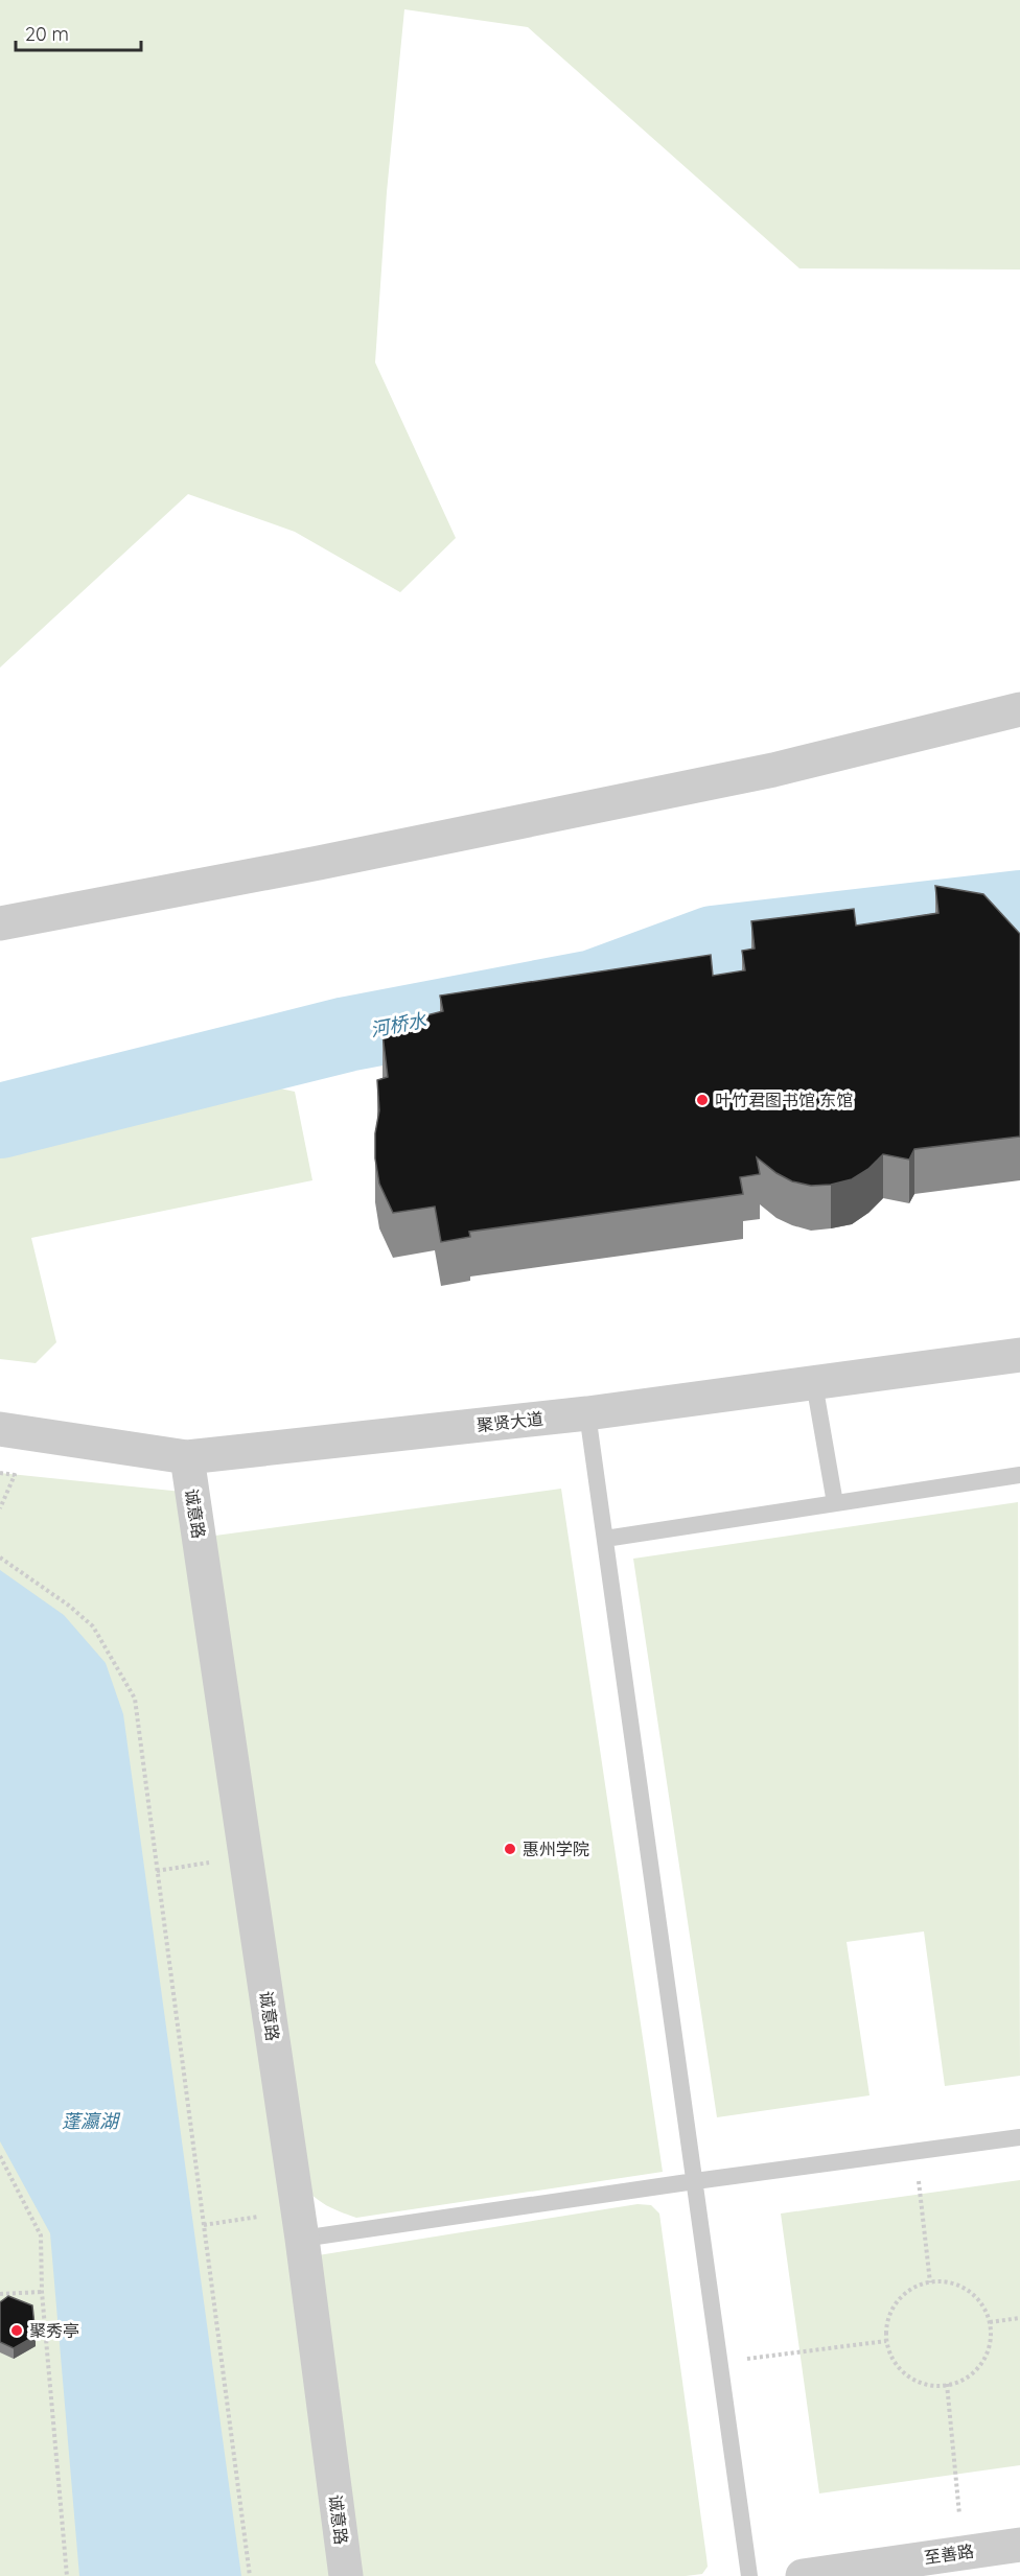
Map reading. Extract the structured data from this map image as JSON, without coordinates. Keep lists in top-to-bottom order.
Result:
{
  "streets": {
    "street": ["聚贤大道", "诚意路", "至善路"]
  },
  "crossings": [
    ["聚贤大道", "诚意路"]
  ],
  "water": ["河桥水", "蓬瀛湖"],
  "places": ["叶竹君图书馆 东馆", "惠州学院", "聚秀亭"],
  "scale_bar": "20 m"
}
